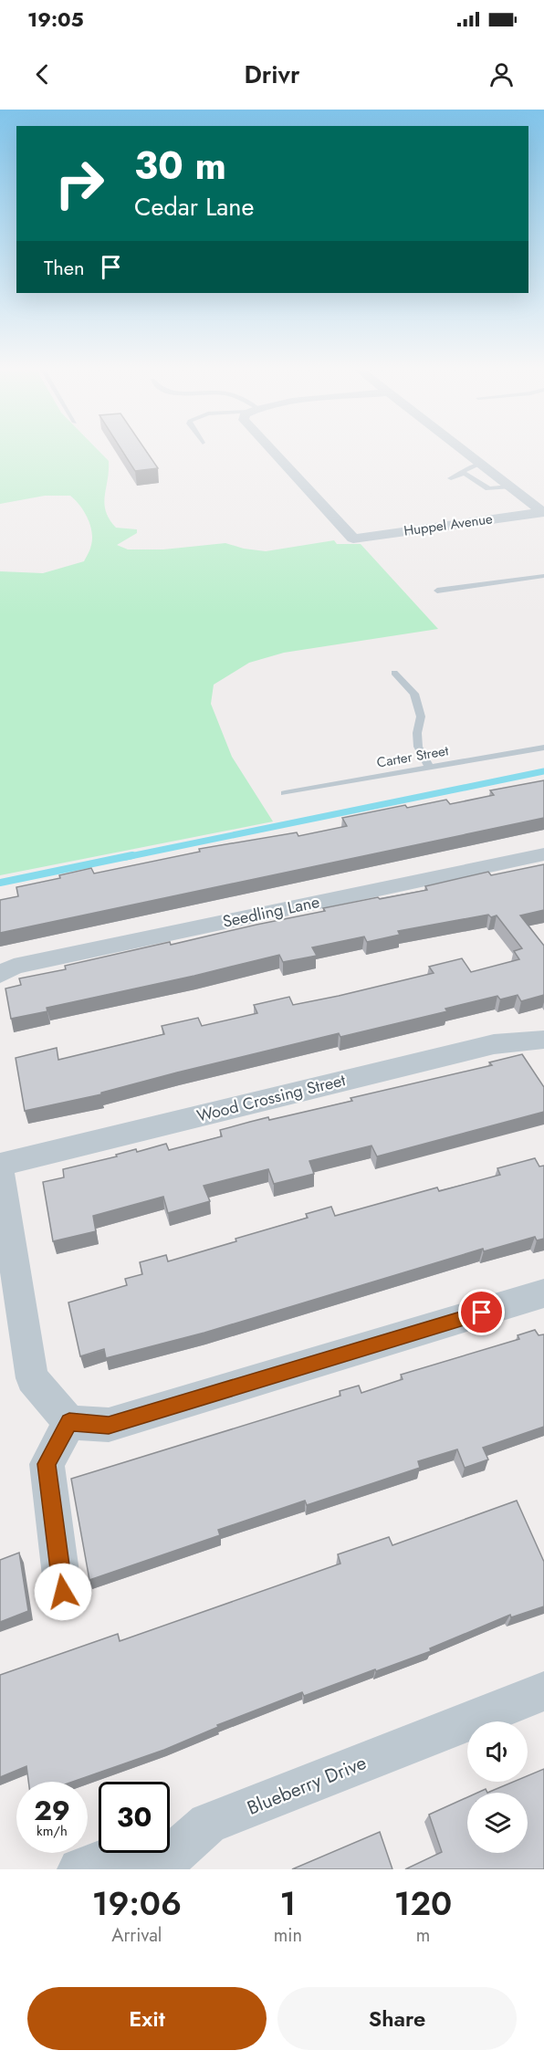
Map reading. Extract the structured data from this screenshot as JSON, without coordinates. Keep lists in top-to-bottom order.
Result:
{
  "streets": {
    "street": [
      "Huppel Avenue",
      "Seedling Lane",
      "Wood Crossing Street",
      "Blueberry Drive"
    ],
    "lane": ["Carter Street"]
  },
  "page": {
    "status": "19:05",
    "header": "Drivr",
    "turn": ["30 m", "Cedar Lane"],
    "then": "Then",
    "speed": "29 km/h",
    "limit": "30",
    "eta": [
      "19:06",
      "Arrival",
      "1",
      "min",
      "120",
      "m"
    ],
    "buttons": ["Exit", "Share"]
  }
}
